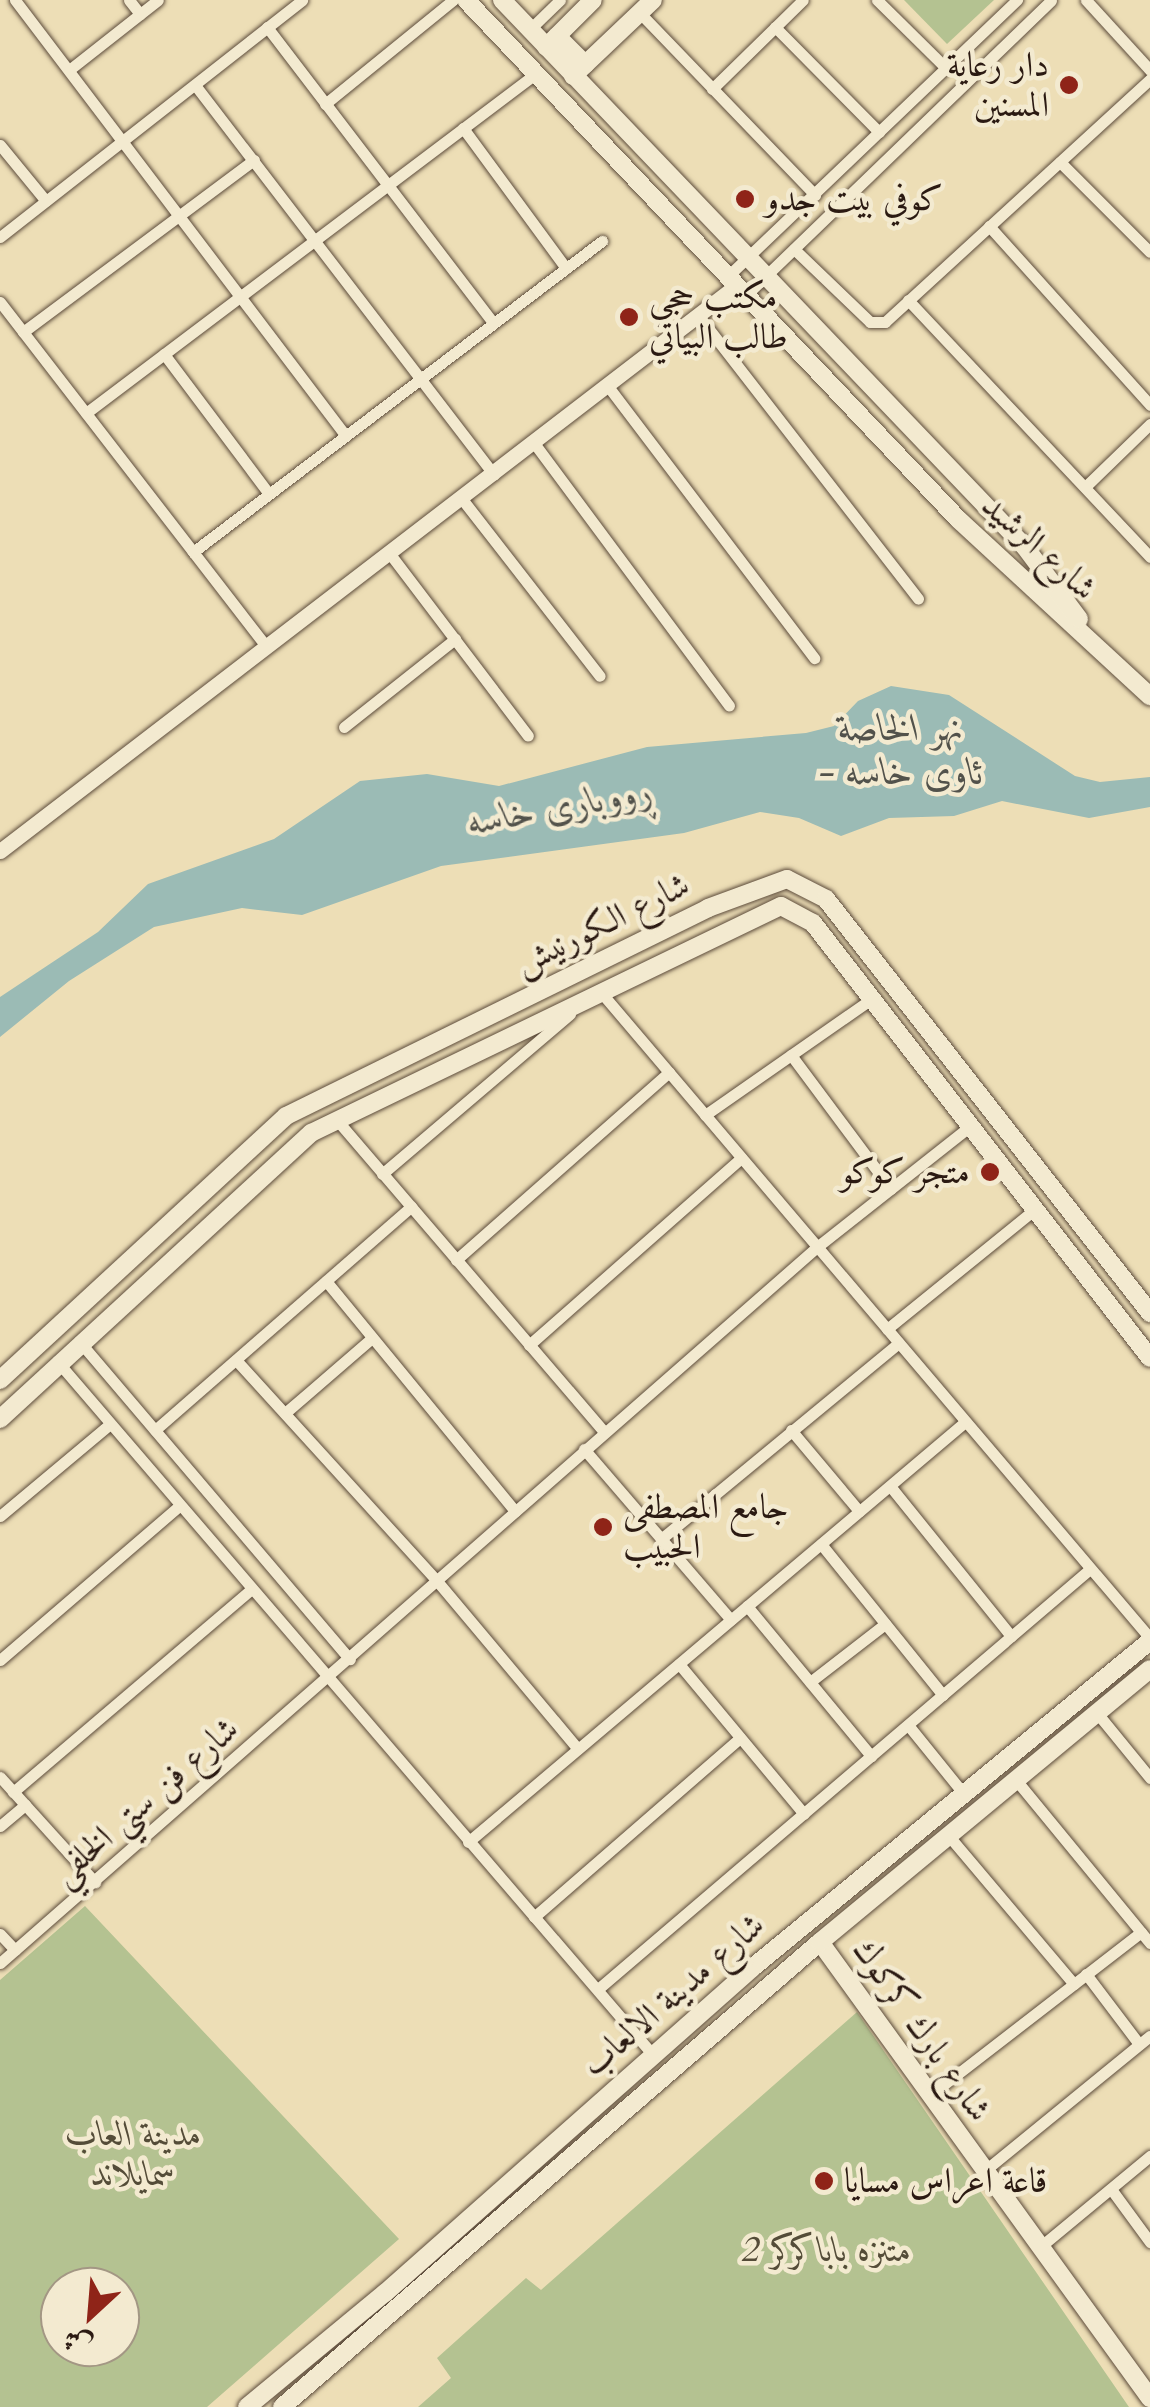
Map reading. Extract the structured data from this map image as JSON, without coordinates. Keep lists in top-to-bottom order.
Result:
{
  "streets": {
    "main road": [
      "شارع الرشيد",
      "شارع الكورنيش",
      "شارع مدينة الالعاب",
      "شارع بارك كركوك"
    ],
    "street": ["شارع فن ستي الخلفي"]
  },
  "crossings": [
    ["شارع الكورنيش", "شارع فن ستي الخلفي"],
    ["شارع مدينة الالعاب", "شارع بارك كركوك"]
  ],
  "water": ["نهر الخاصة - ئاوی خاسە", "ڕووباری خاسە"],
  "parks": ["مدينة العاب سمايلاند", "متنزه باباكركر 2"],
  "places": [
    "دار رعاية المسنين",
    "كوفي بيت جدو",
    "مكتب حجي طالب البياتي",
    "متجر كوكو",
    "جامع المصطفى الحبيب",
    "قاعة اعراس مسايا"
  ],
  "north": "bottom left"
}
